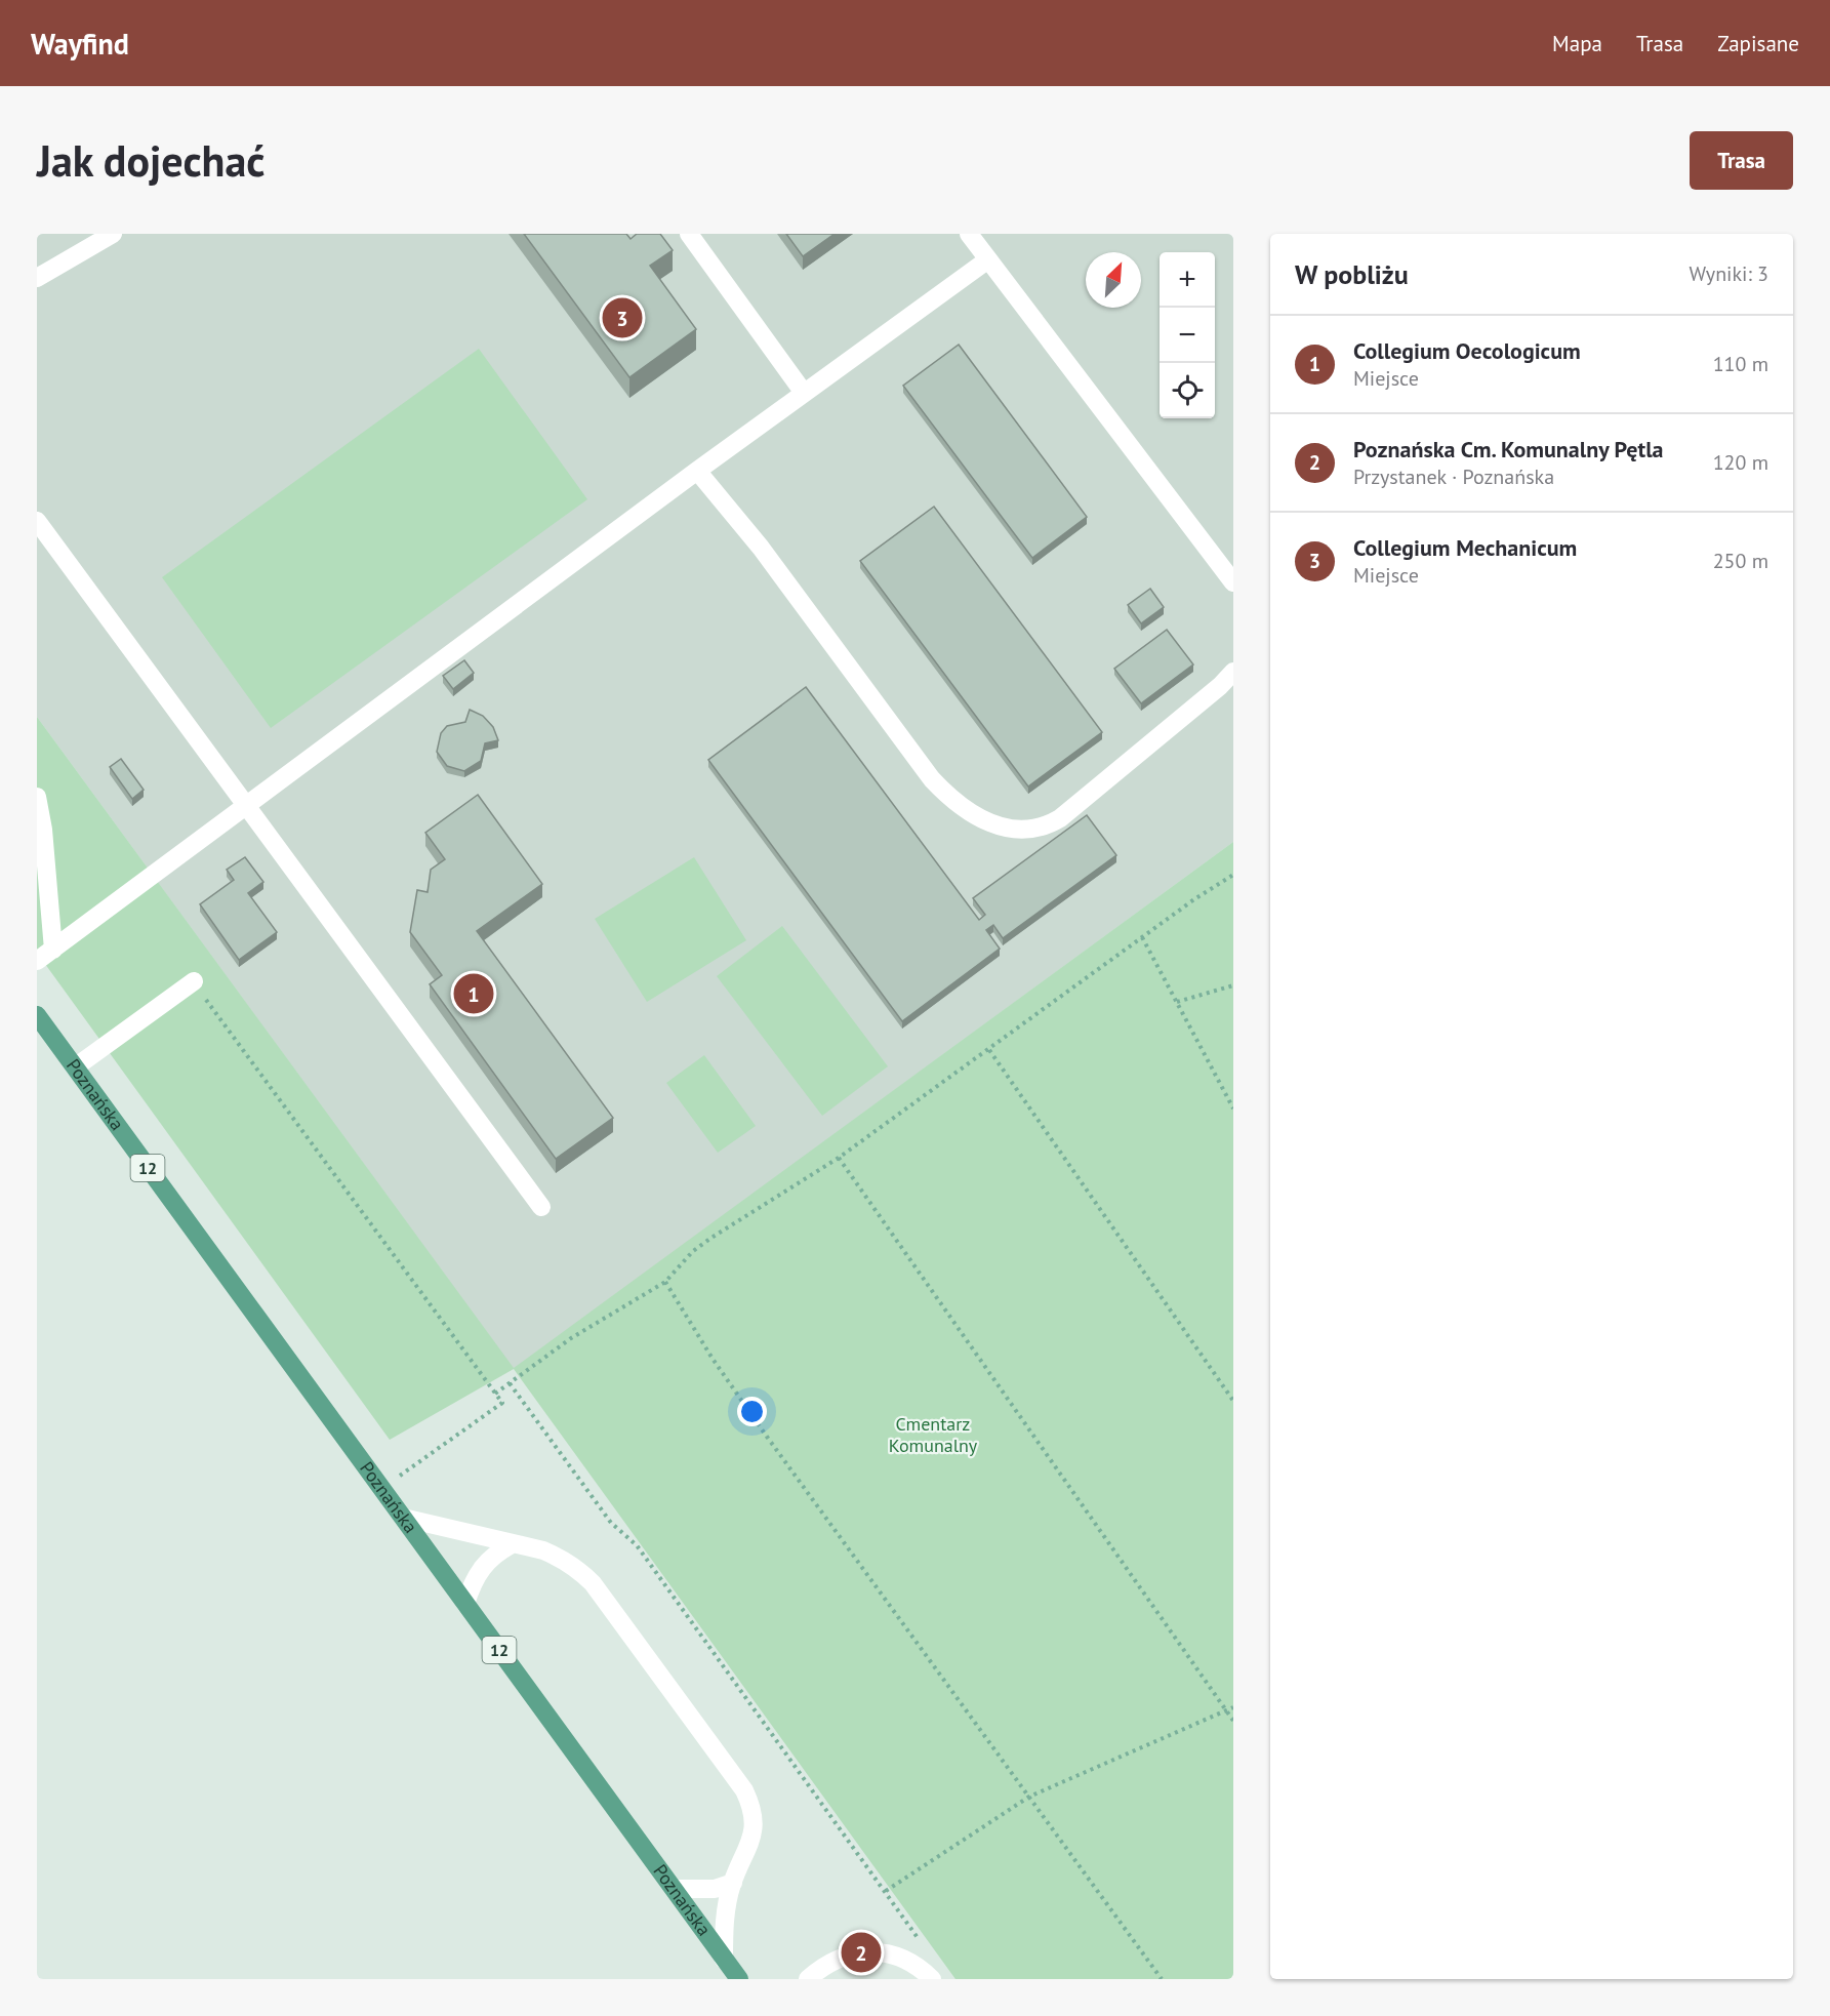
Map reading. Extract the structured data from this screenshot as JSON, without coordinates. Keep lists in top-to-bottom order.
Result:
{
  "streets": {
    "main road": ["Poznańska", "12"]
  },
  "parks": ["Cmentarz Komunalny"],
  "north": "top right",
  "page": {
    "header": "Wayfind",
    "nav": ["Mapa", "Trasa", "Zapisane"],
    "buttons": "Trasa",
    "title": "Jak dojechać",
    "heading": ["W pobliżu", "Wyniki: 3"],
    "map_buttons": ["+", "−"],
    "pins": ["3", "1", "2"],
    "list": [
      {
        "mark": "1",
        "name": "Collegium Oecologicum",
        "note": "Miejsce",
        "value": "110 m"
      },
      {
        "mark": "2",
        "name": "Poznańska Cm. Komunalny Pętla",
        "note": "Przystanek · Poznańska",
        "value": "120 m"
      },
      {
        "mark": "3",
        "name": "Collegium Mechanicum",
        "note": "Miejsce",
        "value": "250 m"
      }
    ]
  }
}
